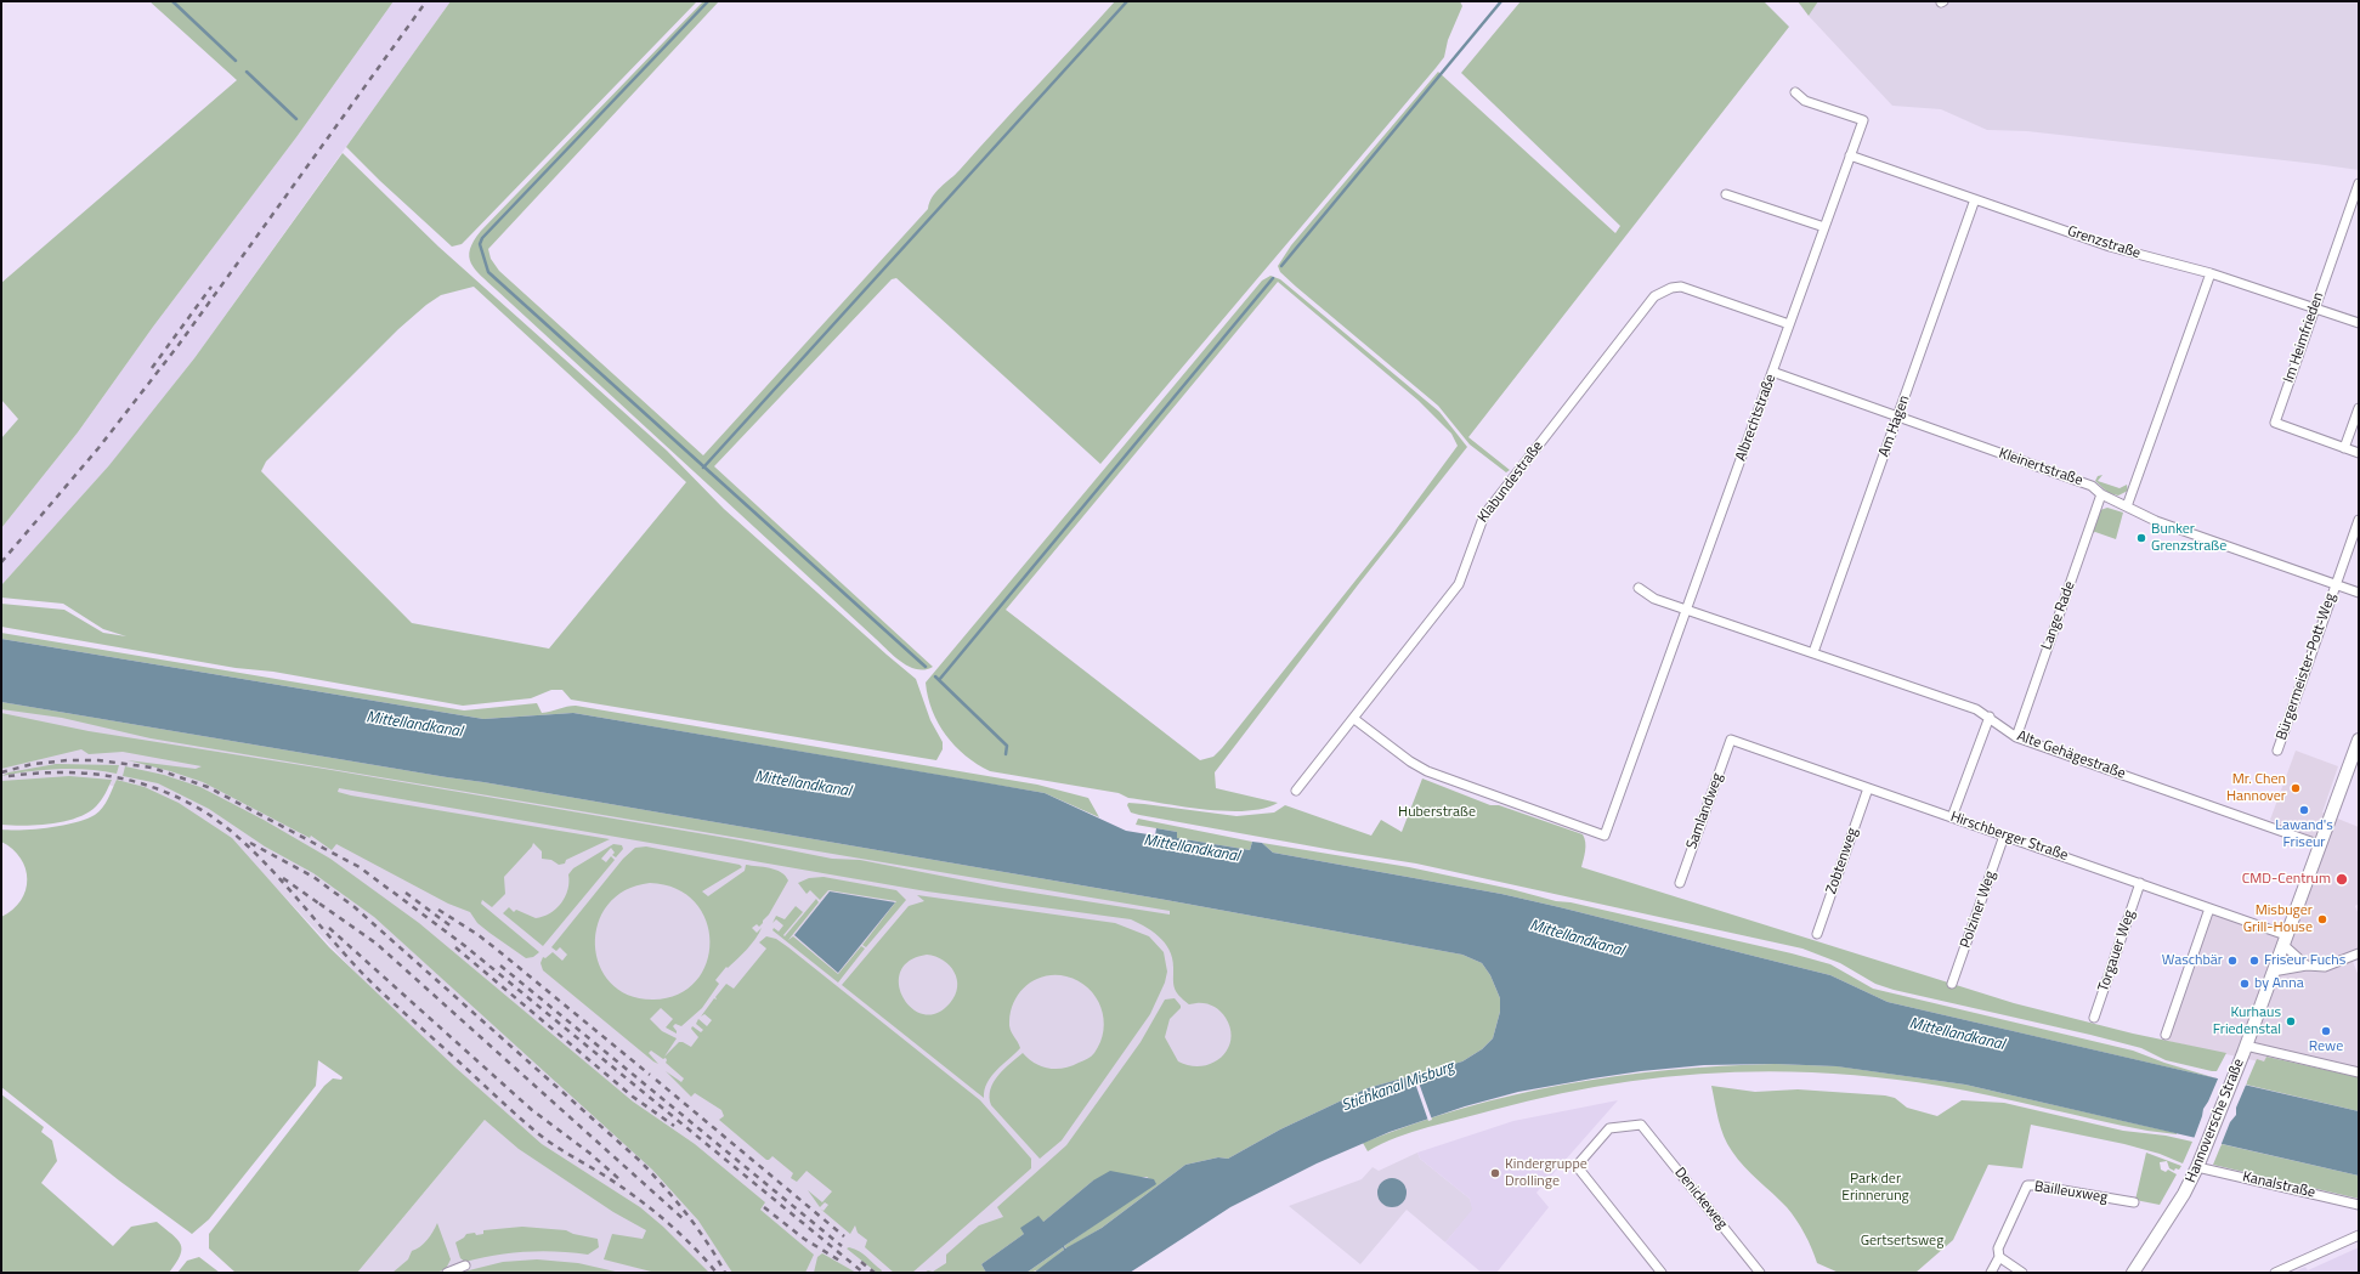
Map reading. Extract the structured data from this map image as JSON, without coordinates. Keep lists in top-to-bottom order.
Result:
{
  "streets": {
    "main road": ["Hannoversche Straße"],
    "street": [
      "Grenzstraße",
      "Im Heimfrieden",
      "Albrechtstraße",
      "Am Hagen",
      "Kleinertstraße",
      "Klabundestraße",
      "Lange Rade",
      "Bürgermeister-Pott-Weg",
      "Alte Gehägestraße",
      "Samlandweg",
      "Hirschberger Straße",
      "Zobtenweg",
      "Polziner Weg",
      "Torgauer Weg",
      "Kanalstraße",
      "Bailleuxweg",
      "Denickeweg"
    ]
  },
  "crossings": [
    ["Grenzstraße", "Im Heimfrieden"],
    ["Grenzstraße", "Albrechtstraße"],
    ["Grenzstraße", "Am Hagen"],
    ["Albrechtstraße", "Kleinertstraße"],
    ["Albrechtstraße", "Klabundestraße"],
    ["Albrechtstraße", "Alte Gehägestraße"],
    ["Am Hagen", "Kleinertstraße"],
    ["Am Hagen", "Alte Gehägestraße"],
    ["Kleinertstraße", "Lange Rade"],
    ["Kleinertstraße", "Bürgermeister-Pott-Weg"],
    ["Lange Rade", "Alte Gehägestraße"],
    ["Alte Gehägestraße", "Hannoversche Straße"],
    ["Samlandweg", "Hirschberger Straße"],
    ["Hirschberger Straße", "Zobtenweg"],
    ["Hirschberger Straße", "Polziner Weg"],
    ["Hirschberger Straße", "Torgauer Weg"],
    ["Hirschberger Straße", "Hannoversche Straße"],
    ["Hannoversche Straße", "Kanalstraße"]
  ],
  "water": ["Mittellandkanal", "Stichkanal Misburg"],
  "parks": ["Huberstraße", "Park der Erinnerung", "Gertsertsweg"],
  "places": [
    "Bunker Grenzstraße",
    "Mr. Chen Hannover",
    "Lawand's Friseur",
    "CMD-Centrum",
    "Misbuger Grill-House",
    "Waschbär",
    "Friseur Fuchs",
    "by Anna",
    "Kurhaus Friedenstal",
    "Rewe",
    "Kindergruppe Drollinge"
  ]
}
